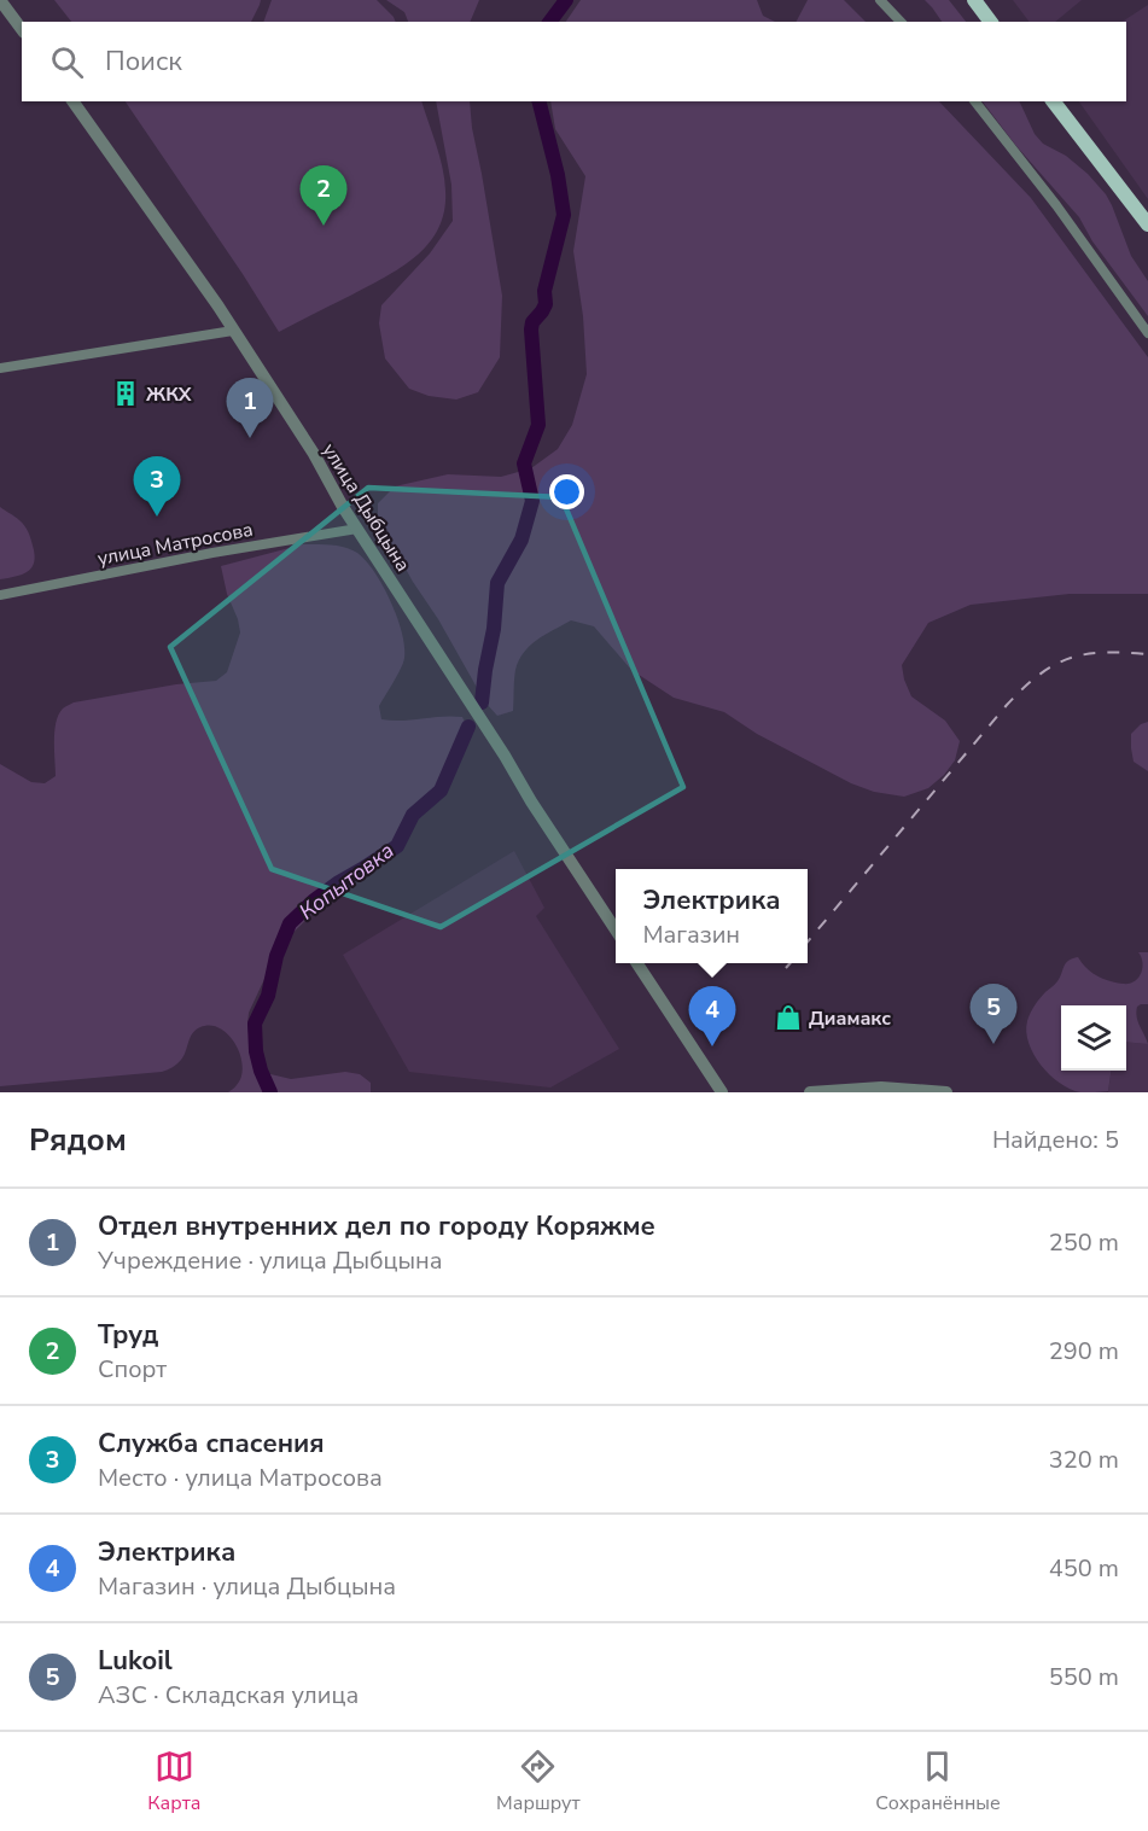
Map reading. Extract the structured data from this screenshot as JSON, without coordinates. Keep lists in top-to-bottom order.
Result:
{
  "streets": {
    "street": ["улица Дыбцына", "улица Матросова"]
  },
  "crossings": [
    ["улица Дыбцына", "улица Матросова"]
  ],
  "water": ["Копытовка"],
  "places": {
    "building": ["ЖКХ"],
    "shop": ["Диамакс"]
  },
  "page": {
    "search": "Поиск",
    "pins": [
      "2",
      "1",
      "3",
      "5",
      "4"
    ],
    "popup": ["Электрика", "Магазин"],
    "heading": ["Рядом", "Найдено: 5"],
    "list": [
      {
        "mark": "1",
        "name": "Отдел внутренних дел по городу Коряжме",
        "note": "Учреждение · улица Дыбцына",
        "value": "250 m"
      },
      {
        "mark": "2",
        "name": "Труд",
        "note": "Спорт",
        "value": "290 m"
      },
      {
        "mark": "3",
        "name": "Служба спасения",
        "note": "Место · улица Матросова",
        "value": "320 m"
      },
      {
        "mark": "4",
        "name": "Электрика",
        "note": "Магазин · улица Дыбцына",
        "value": "450 m"
      },
      {
        "mark": "5",
        "name": "Lukoil",
        "note": "АЗС · Складская улица",
        "value": "550 m"
      }
    ],
    "nav": ["Карта", "Маршрут", "Сохранённые"]
  }
}
